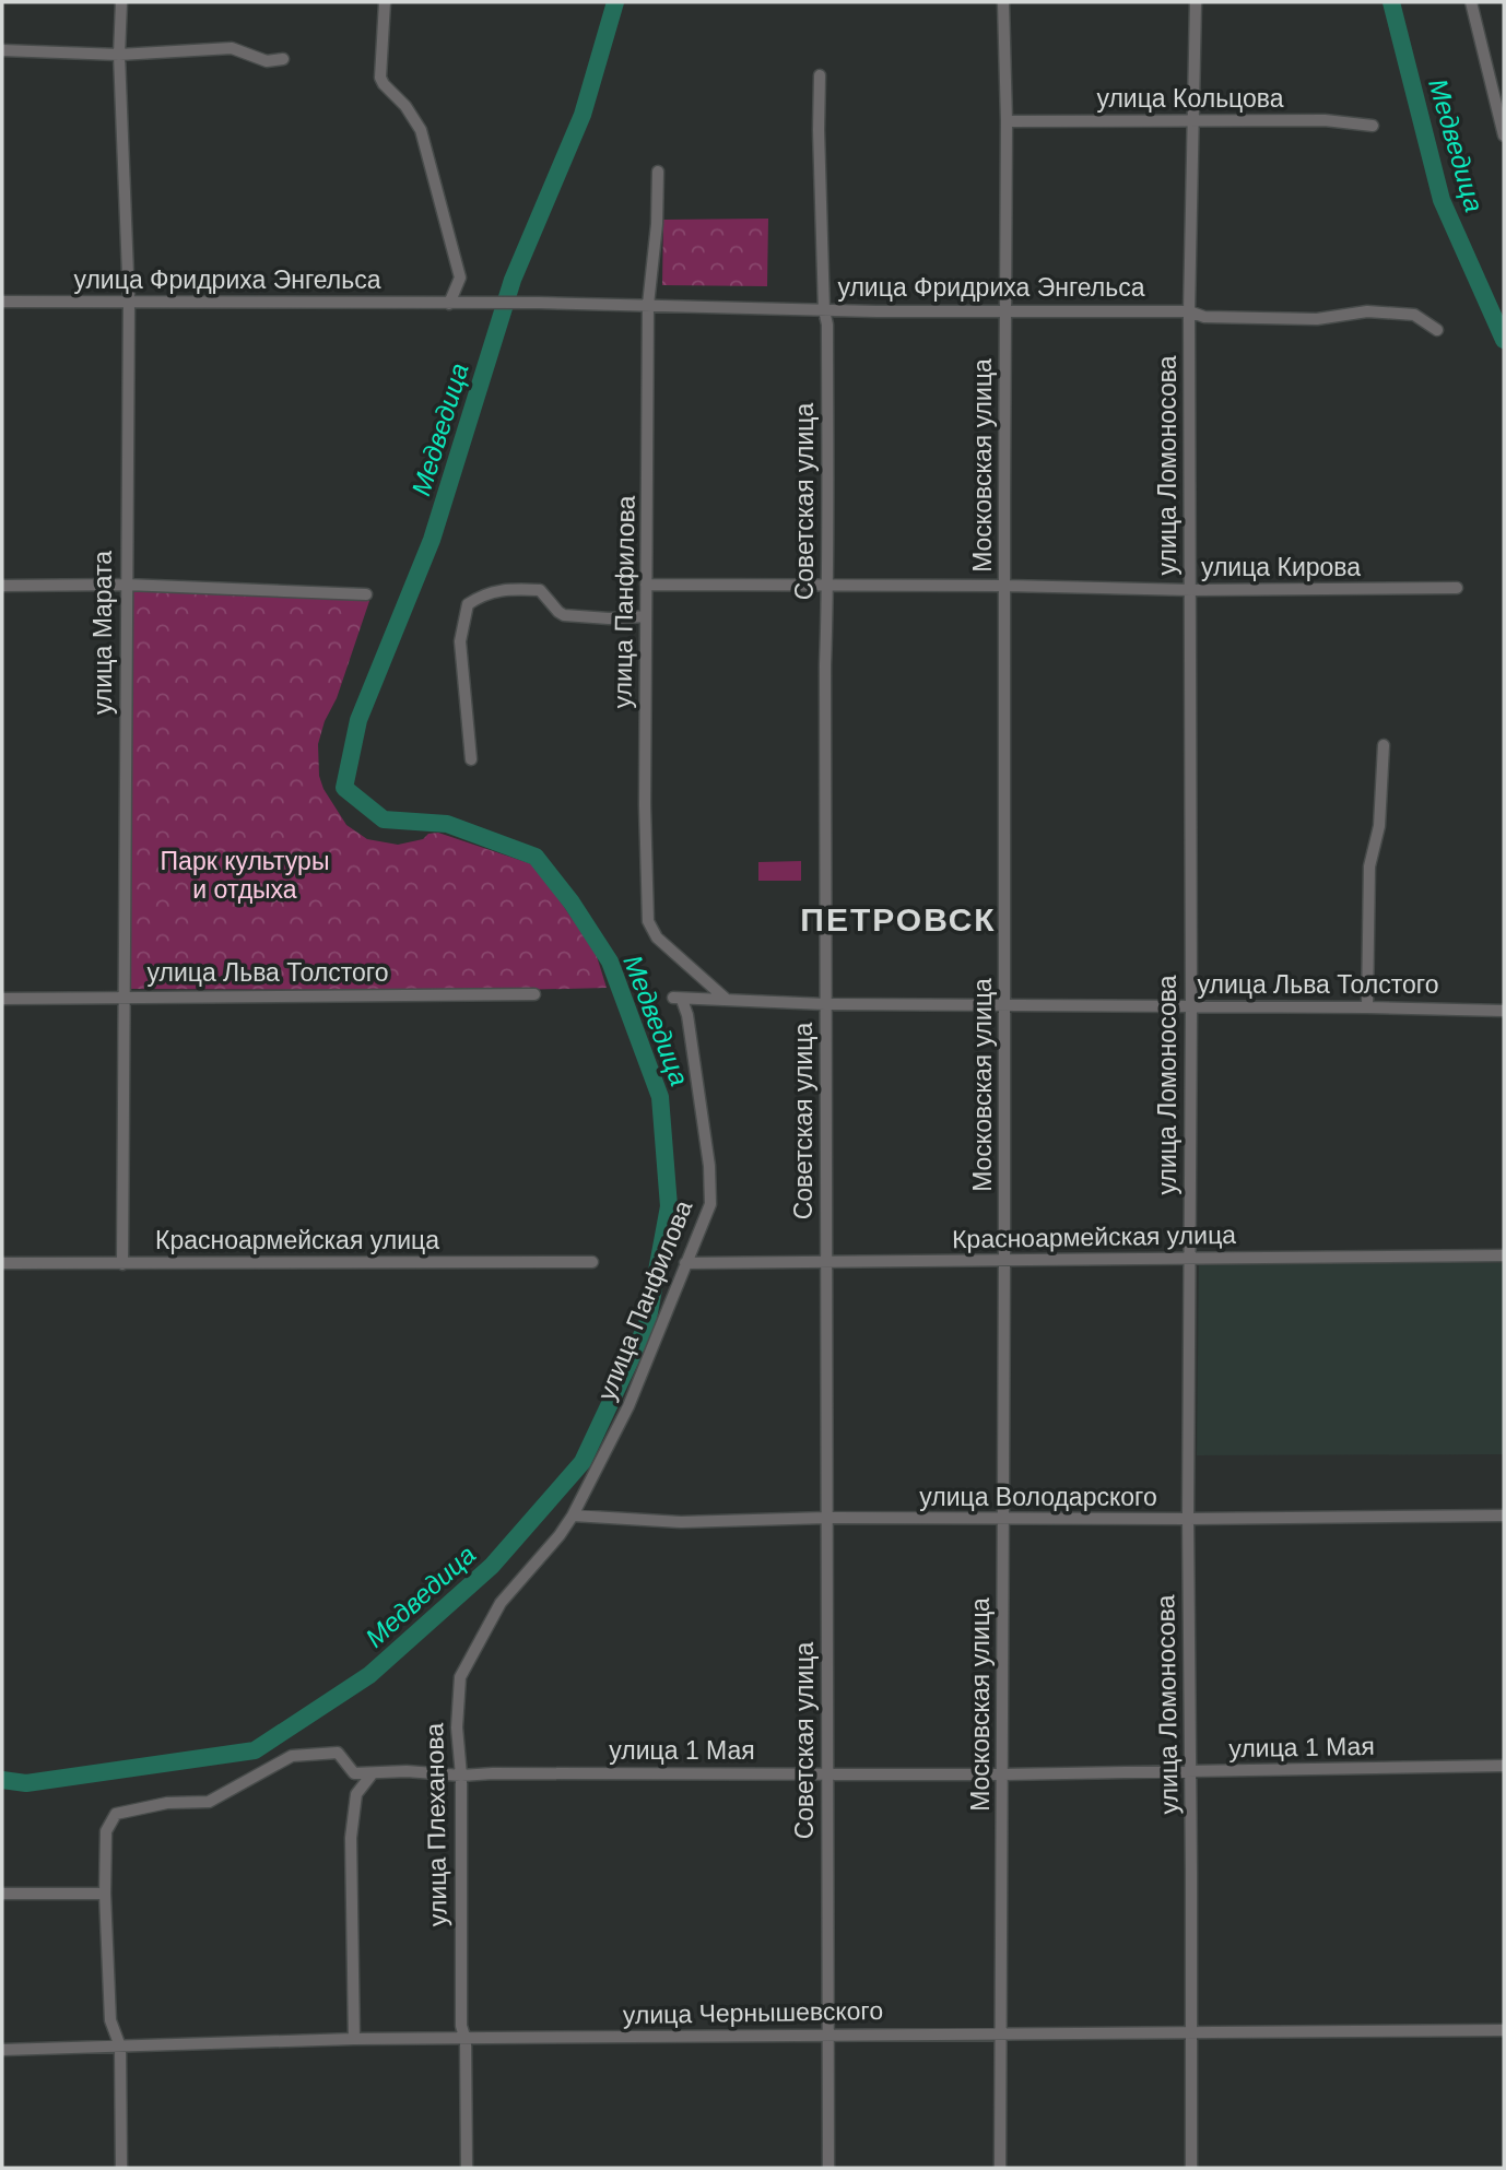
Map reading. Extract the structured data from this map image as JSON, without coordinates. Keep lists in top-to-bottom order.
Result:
{
  "streets": {
    "street": [
      "улица Кольцова",
      "улица Фридриха Энгельса",
      "Московская улица",
      "улица Ломоносова",
      "Советская улица",
      "улица Кирова",
      "улица Панфилова",
      "улица Марата",
      "улица Льва Толстого",
      "Красноармейская улица",
      "улица Володарского",
      "улица 1 Мая",
      "улица Плеханова",
      "улица Чернышевского"
    ]
  },
  "crossings": [
    ["улица Кольцова", "Московская улица"],
    ["улица Кольцова", "улица Ломоносова"],
    ["улица Фридриха Энгельса", "Московская улица"],
    ["улица Фридриха Энгельса", "улица Ломоносова"],
    ["улица Фридриха Энгельса", "Советская улица"],
    ["улица Фридриха Энгельса", "улица Панфилова"],
    ["улица Фридриха Энгельса", "улица Марата"],
    ["Московская улица", "улица Кирова"],
    ["Московская улица", "улица Льва Толстого"],
    ["Московская улица", "Красноармейская улица"],
    ["Московская улица", "улица Володарского"],
    ["Московская улица", "улица 1 Мая"],
    ["Московская улица", "улица Чернышевского"],
    ["улица Ломоносова", "улица Кирова"],
    ["улица Ломоносова", "улица Льва Толстого"],
    ["улица Ломоносова", "Красноармейская улица"],
    ["улица Ломоносова", "улица Володарского"],
    ["улица Ломоносова", "улица 1 Мая"],
    ["улица Ломоносова", "улица Чернышевского"],
    ["Советская улица", "улица Кирова"],
    ["Советская улица", "улица Льва Толстого"],
    ["Советская улица", "Красноармейская улица"],
    ["Советская улица", "улица Володарского"],
    ["Советская улица", "улица 1 Мая"],
    ["Советская улица", "улица Чернышевского"],
    ["улица Кирова", "улица Панфилова"],
    ["улица Панфилова", "улица Льва Толстого"],
    ["улица Панфилова", "Красноармейская улица"],
    ["улица Панфилова", "улица Володарского"],
    ["улица Панфилова", "улица Плеханова"],
    ["улица Марата", "улица Льва Толстого"],
    ["улица Марата", "Красноармейская улица"],
    ["улица Володарского", "улица Плеханова"],
    ["улица 1 Мая", "улица Плеханова"],
    ["улица Плеханова", "улица Чернышевского"]
  ],
  "districts": ["ПЕТРОВСК"],
  "water": ["Медведица"],
  "parks": ["Парк культуры и отдыха"]
}
